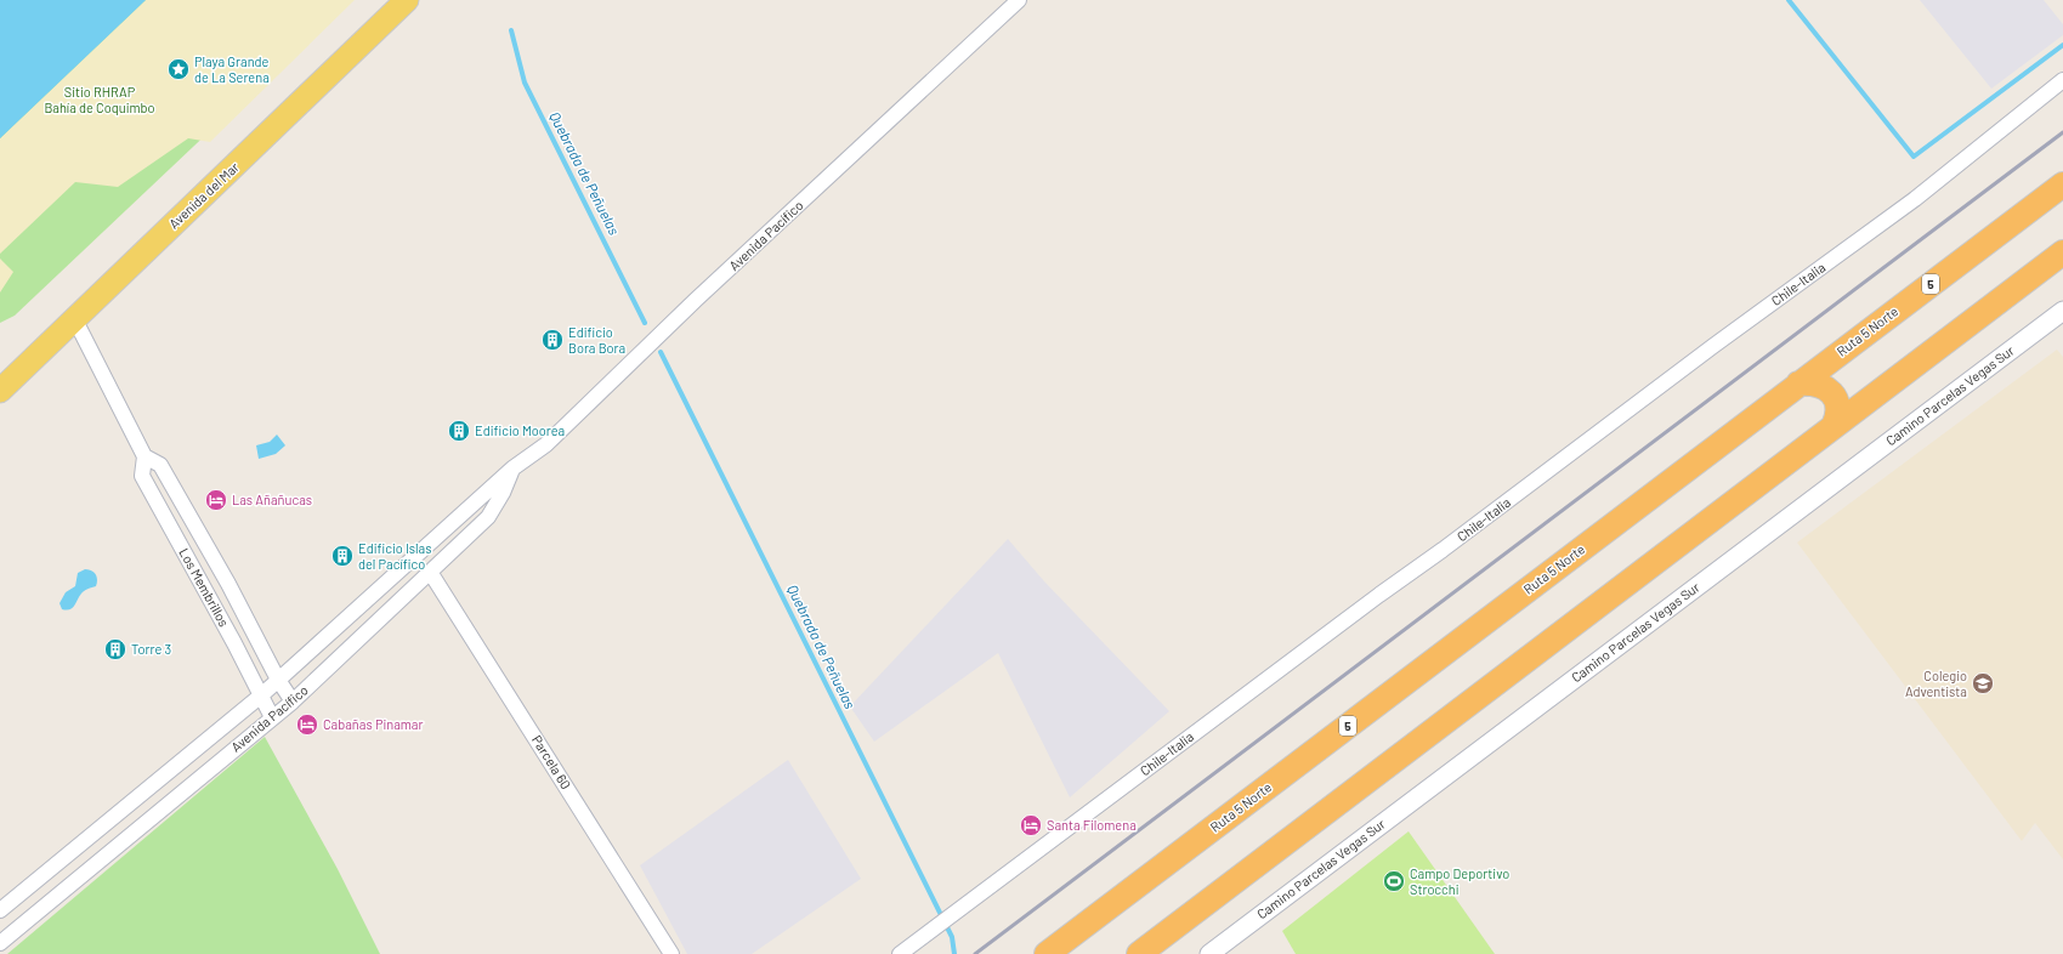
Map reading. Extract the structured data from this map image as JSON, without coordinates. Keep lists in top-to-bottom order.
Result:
{
  "streets": {
    "highway": ["5", "Ruta 5 Norte"],
    "main road": ["Avenida del Mar"],
    "street": [
      "Avenida Pacífico",
      "Chile-Italia",
      "Camino Parcelas Vegas Sur",
      "Los Membrillos",
      "Parcela 60"
    ]
  },
  "crossings": [
    ["Avenida del Mar", "Los Membrillos"],
    ["Avenida Pacífico", "Los Membrillos"],
    ["Avenida Pacífico", "Parcela 60"]
  ],
  "water": ["Quebrada de Peñuelas"],
  "parks": ["Sitio RHRAP Bahía de Coquimbo"],
  "places": {
    "place": ["Playa Grande de La Serena"],
    "building": [
      "Edificio Bora Bora",
      "Edificio Moorea",
      "Edificio Islas del Pacífico",
      "Torre 3"
    ],
    "hotel": ["Las Añañucas", "Cabañas Pinamar", "Santa Filomena"],
    "school or university": ["Colegio Adventista"],
    "sports": ["Campo Deportivo Strocchi"]
  }
}
